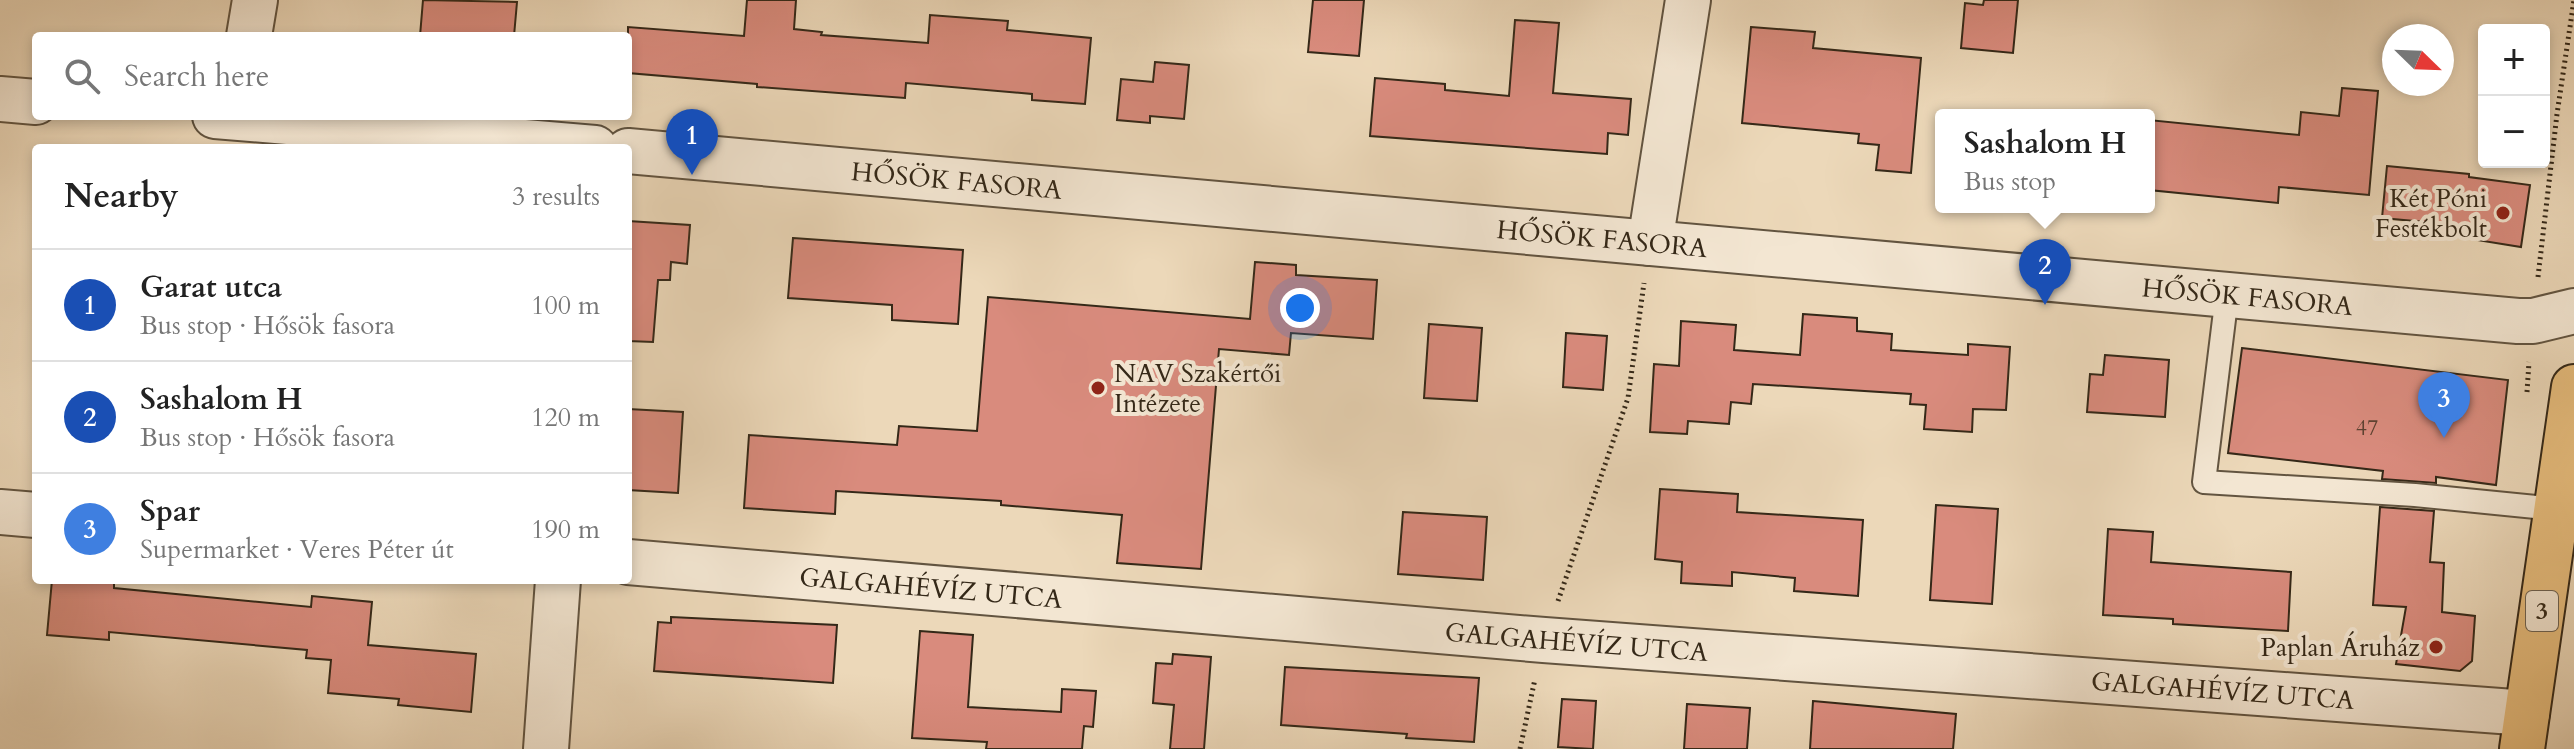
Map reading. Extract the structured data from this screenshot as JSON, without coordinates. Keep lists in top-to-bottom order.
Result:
{
  "streets": {
    "main road": ["3"],
    "street": ["HŐSÖK FASORA", "GALGAHÉVÍZ UTCA"]
  },
  "crossings": [
    ["GALGAHÉVÍZ UTCA", "3"]
  ],
  "places": ["Két Póni Festékbolt", "NAV Szakértői Intézete", "Paplan Áruház"],
  "house_numbers": ["47"],
  "north": "bottom right",
  "page": {
    "map_buttons": ["+", "−"],
    "search": "Search here",
    "pins": ["1", "2", "3"],
    "popup": ["Sashalom H", "Bus stop"],
    "heading": ["Nearby", "3 results"],
    "list": [
      {
        "mark": "1",
        "name": "Garat utca",
        "note": "Bus stop · Hősök fasora",
        "value": "100 m"
      },
      {
        "mark": "2",
        "name": "Sashalom H",
        "note": "Bus stop · Hősök fasora",
        "value": "120 m"
      },
      {
        "mark": "3",
        "name": "Spar",
        "note": "Supermarket · Veres Péter út",
        "value": "190 m"
      }
    ]
  }
}
